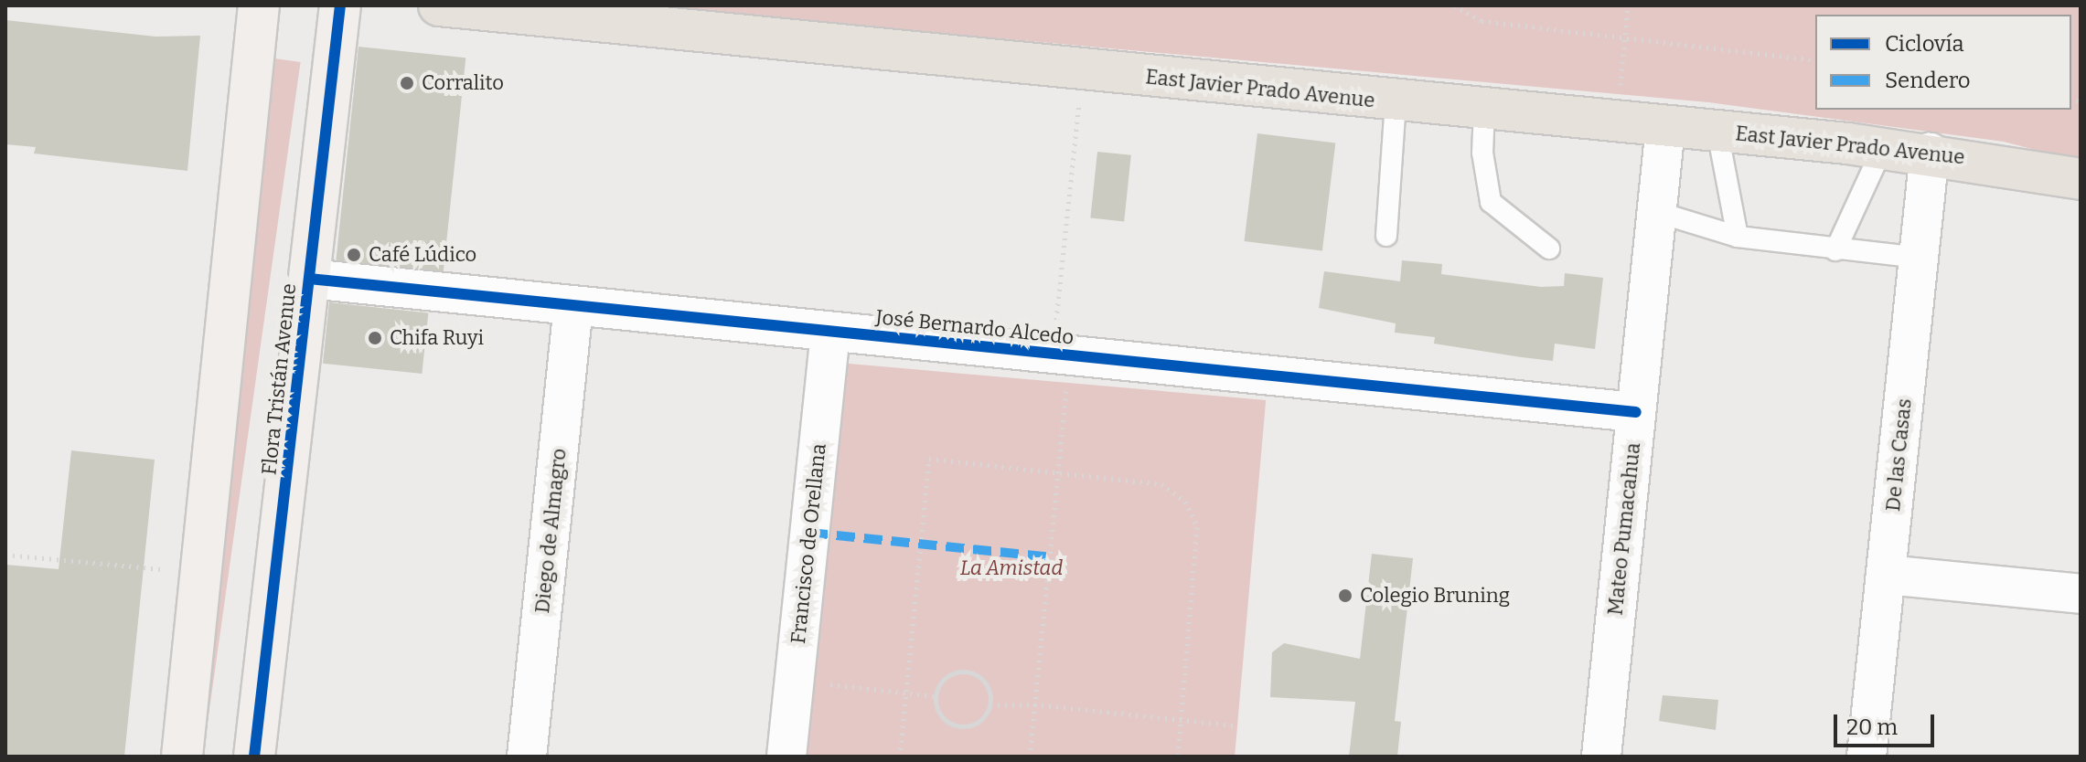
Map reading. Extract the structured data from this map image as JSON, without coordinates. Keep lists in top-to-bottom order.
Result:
{
  "streets": {
    "main road": ["East Javier Prado Avenue"],
    "street": [
      "José Bernardo Alcedo",
      "Flora Tristán Avenue",
      "De las Casas",
      "Mateo Pumacahua",
      "Diego de Almagro",
      "Francisco de Orellana"
    ]
  },
  "crossings": [
    ["East Javier Prado Avenue", "De las Casas"],
    ["East Javier Prado Avenue", "Mateo Pumacahua"],
    ["José Bernardo Alcedo", "Flora Tristán Avenue"],
    ["José Bernardo Alcedo", "Mateo Pumacahua"],
    ["José Bernardo Alcedo", "Diego de Almagro"],
    ["José Bernardo Alcedo", "Francisco de Orellana"]
  ],
  "parks": ["La Amistad"],
  "places": [
    "Corralito",
    "Café Lúdico",
    "Chifa Ruyi",
    "Colegio Bruning"
  ],
  "legend": ["Ciclovía", "Sendero"],
  "scale_bar": "20 m"
}
